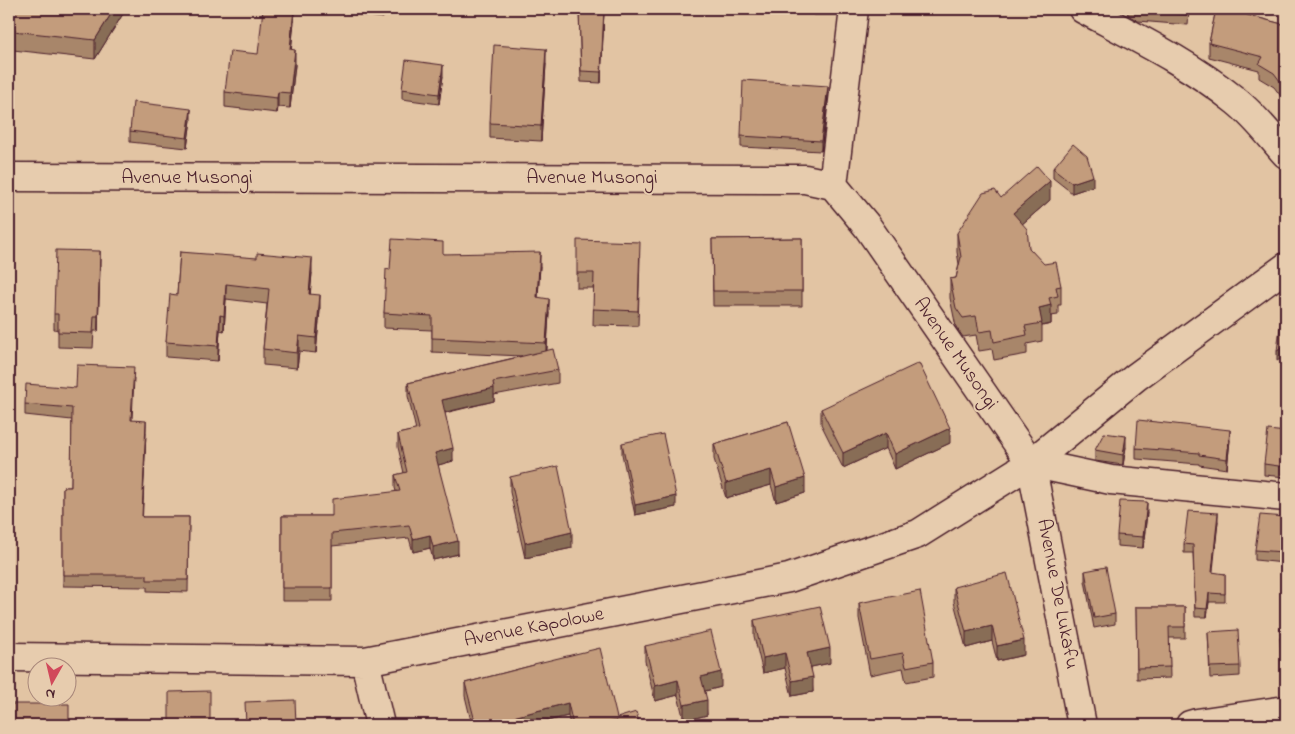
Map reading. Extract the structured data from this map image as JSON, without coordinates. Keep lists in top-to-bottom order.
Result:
{
  "streets": {
    "street": ["Avenue Musongi", "Avenue De Lukafu", "Avenue Kapolowe"]
  },
  "crossings": [
    ["Avenue Musongi", "Avenue De Lukafu"],
    ["Avenue Musongi", "Avenue Kapolowe"],
    ["Avenue De Lukafu", "Avenue Kapolowe"]
  ],
  "north": "bottom"
}
